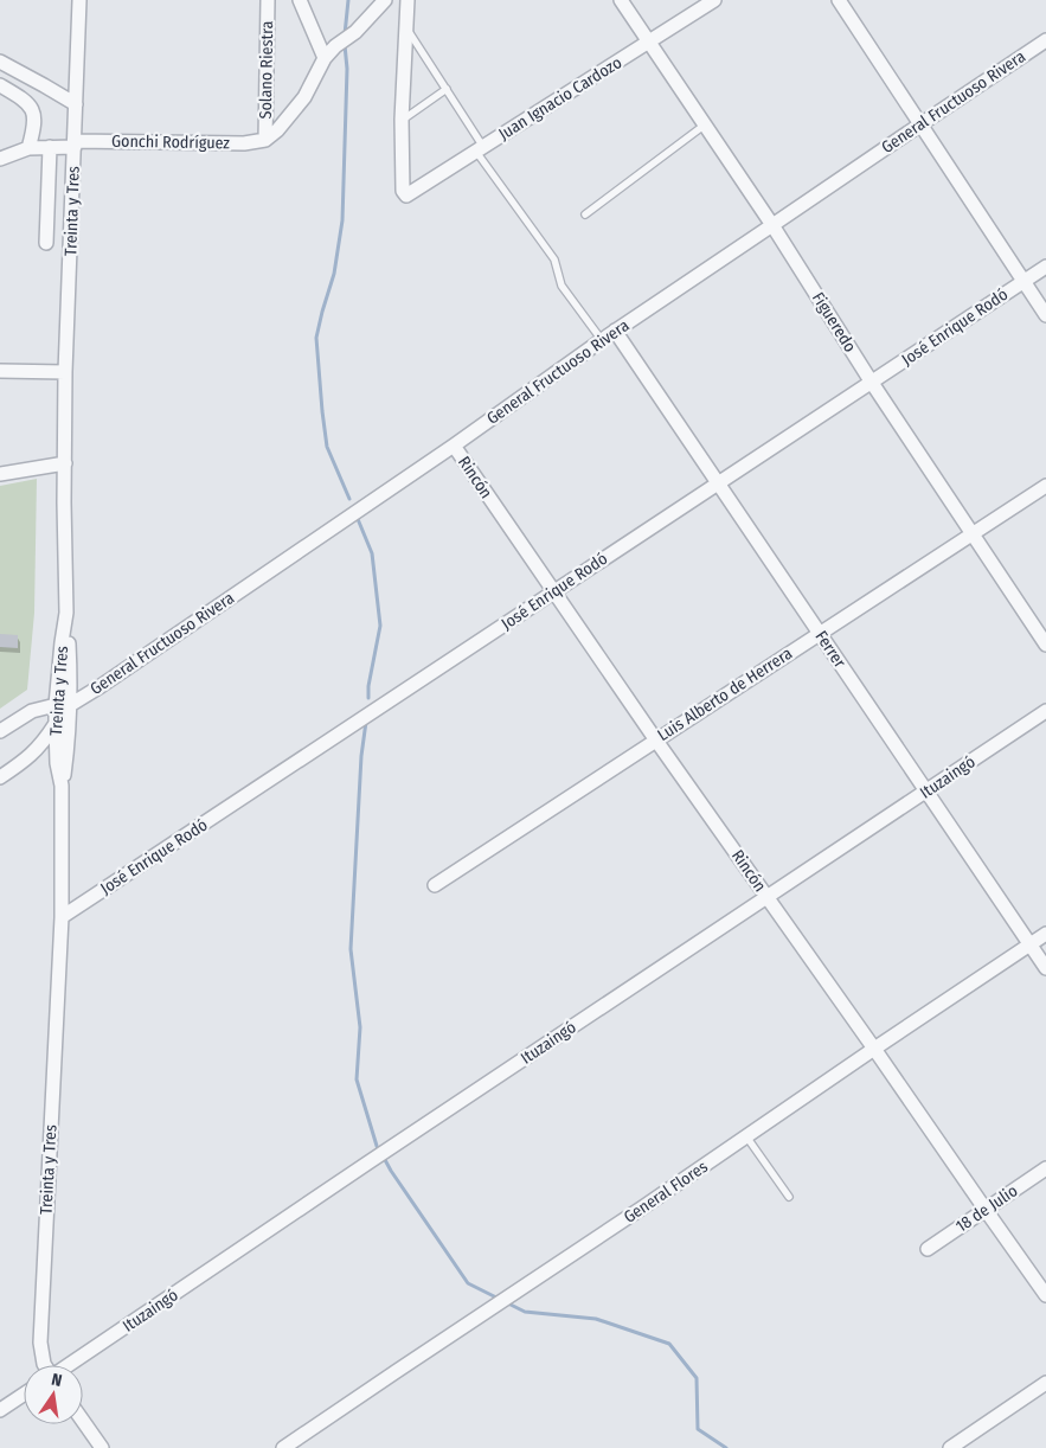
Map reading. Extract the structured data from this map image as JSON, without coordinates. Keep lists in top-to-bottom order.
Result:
{
  "streets": {
    "street": [
      "Solano Riestra",
      "Juan Ignacio Cardozo",
      "General Fructuoso Rivera",
      "Gonchi Rodríguez",
      "Treinta y Tres",
      "Figueredo",
      "José Enrique Rodó",
      "Rincón",
      "Ferrer",
      "Luis Alberto de Herrera",
      "Ituzaingó",
      "General Flores",
      "18 de Julio"
    ]
  },
  "crossings": [
    ["Solano Riestra", "Gonchi Rodríguez"],
    ["Juan Ignacio Cardozo", "Figueredo"],
    ["General Fructuoso Rivera", "Treinta y Tres"],
    ["General Fructuoso Rivera", "Figueredo"],
    ["General Fructuoso Rivera", "Rincón"],
    ["General Fructuoso Rivera", "Ferrer"],
    ["Gonchi Rodríguez", "Treinta y Tres"],
    ["Treinta y Tres", "José Enrique Rodó"],
    ["Figueredo", "José Enrique Rodó"],
    ["Figueredo", "Luis Alberto de Herrera"],
    ["José Enrique Rodó", "Rincón"],
    ["José Enrique Rodó", "Ferrer"],
    ["Rincón", "Luis Alberto de Herrera"],
    ["Rincón", "Ituzaingó"],
    ["Rincón", "General Flores"],
    ["Rincón", "18 de Julio"],
    ["Ferrer", "Luis Alberto de Herrera"],
    ["Ferrer", "Ituzaingó"],
    ["Ferrer", "General Flores"]
  ],
  "north": "top"
}
